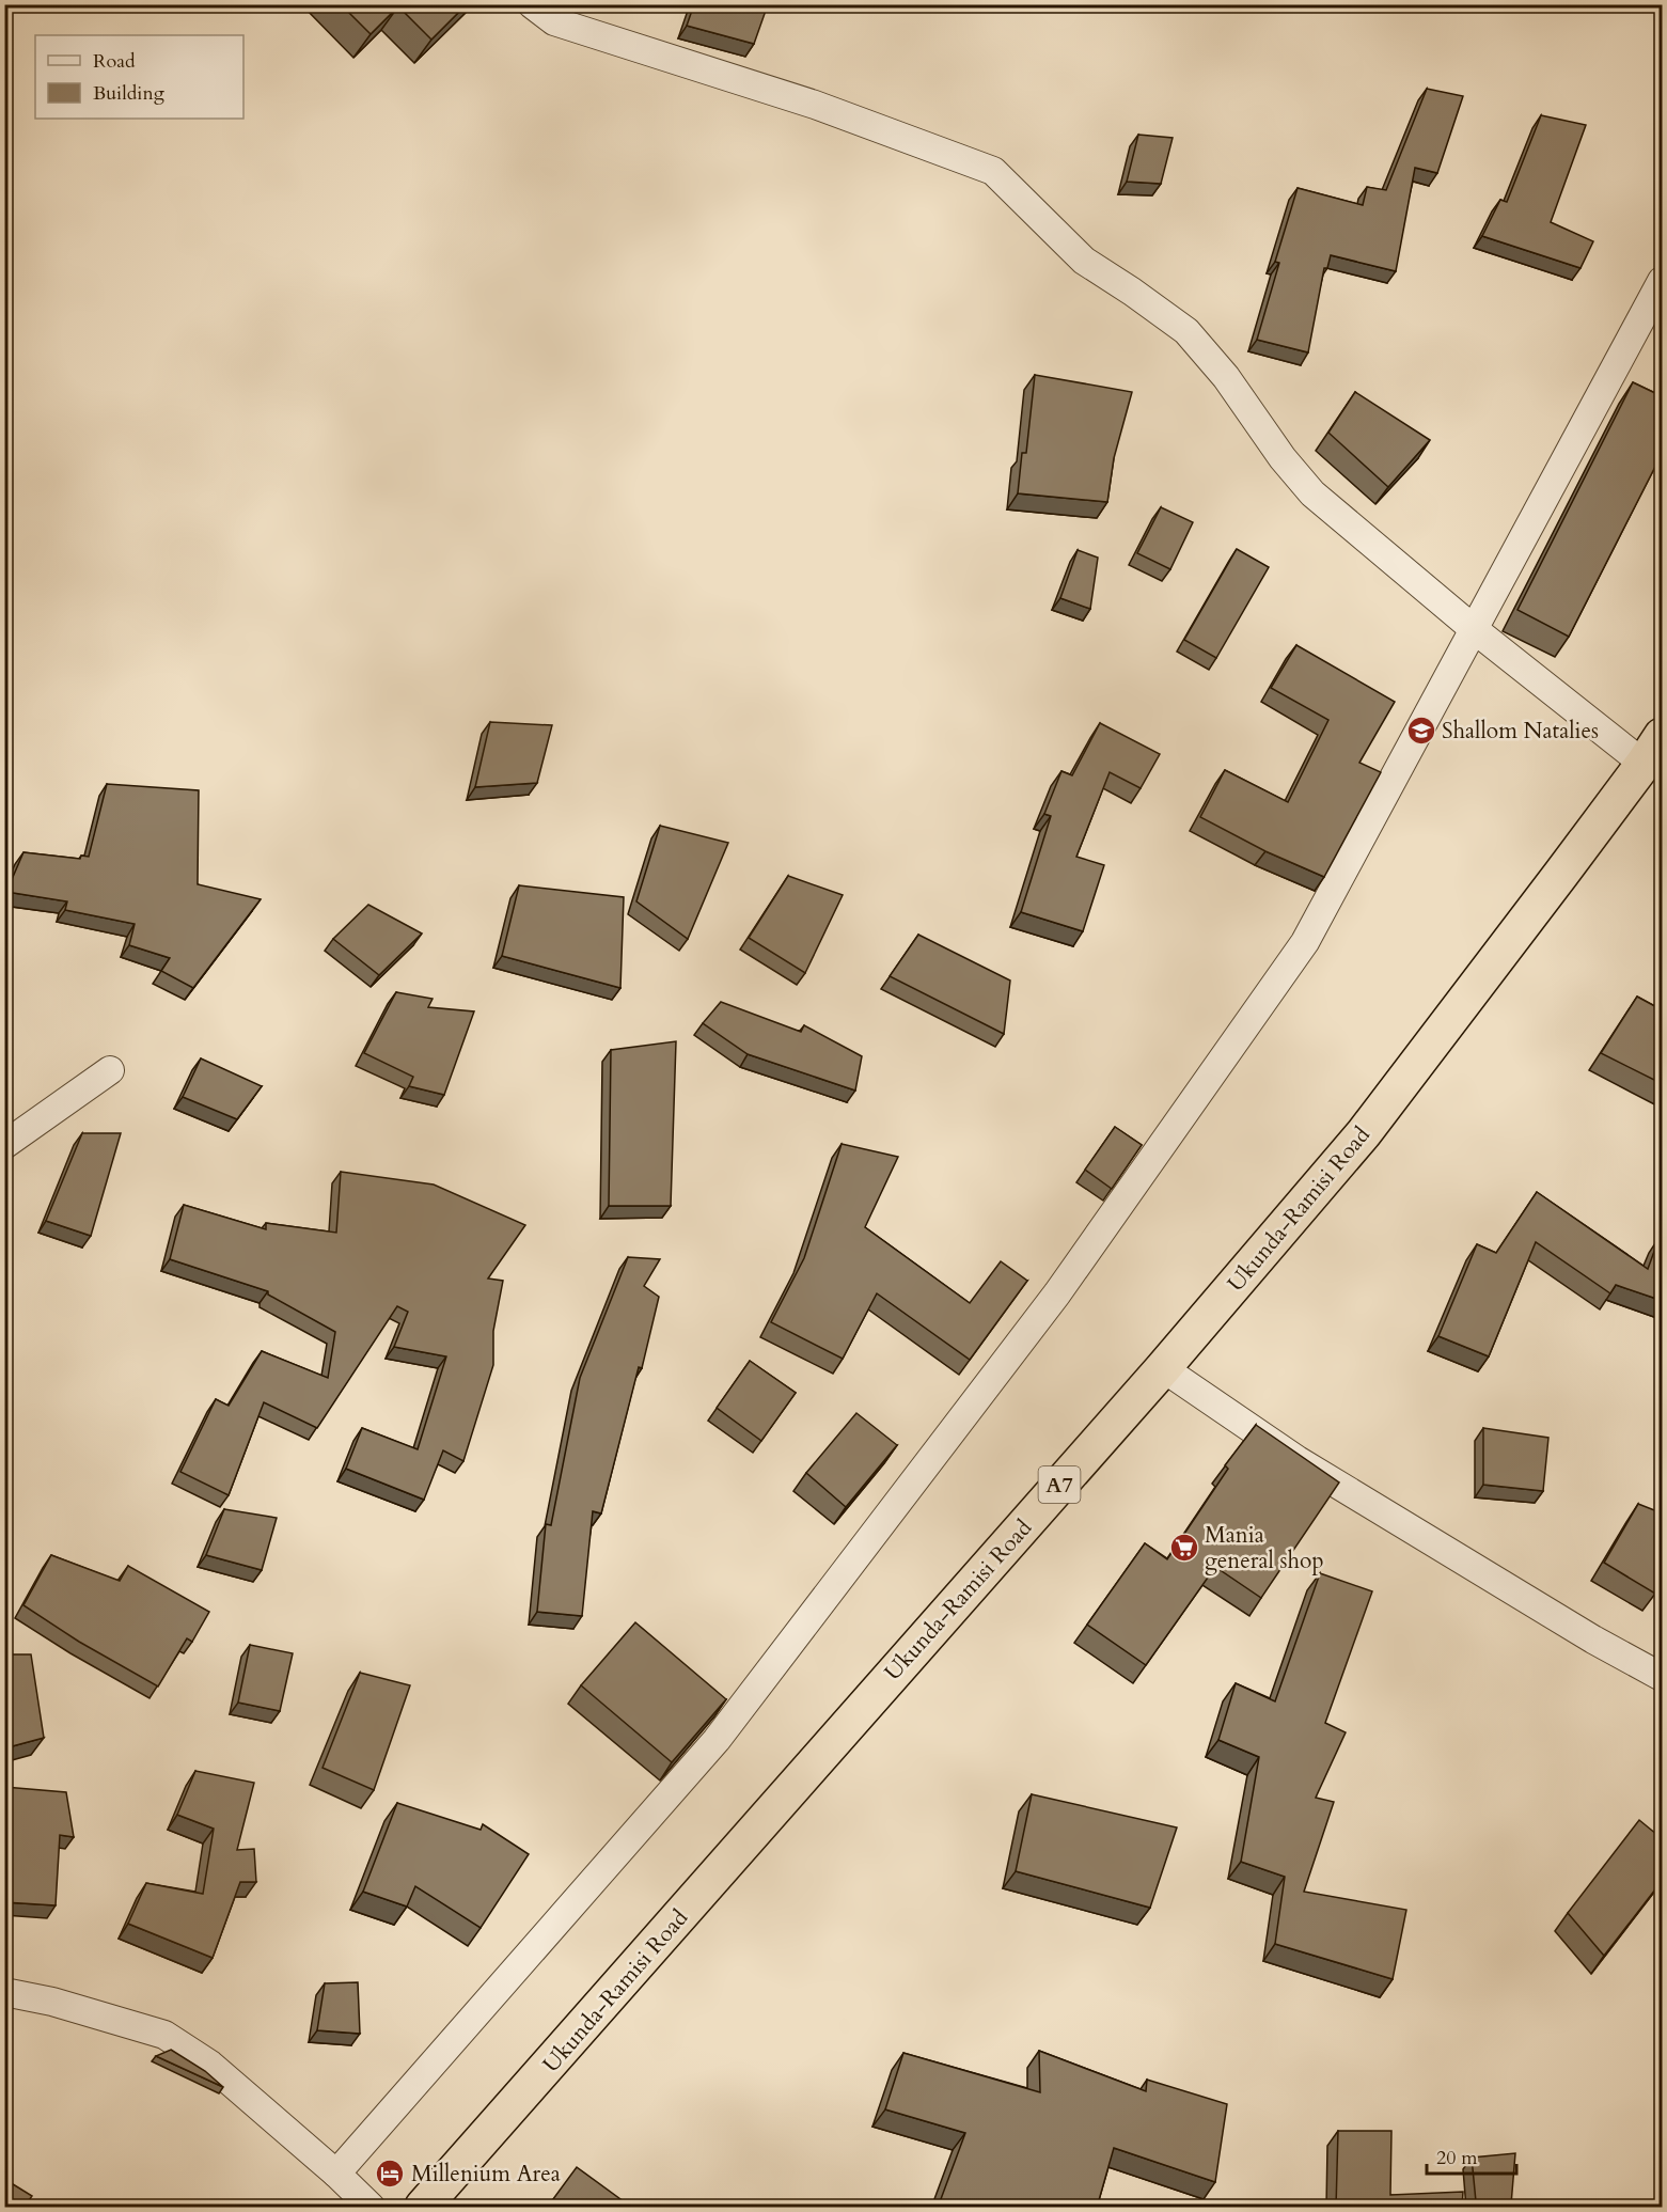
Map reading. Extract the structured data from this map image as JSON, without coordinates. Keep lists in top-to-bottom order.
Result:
{
  "streets": {
    "highway": ["Ukunda-Ramisi Road", "A7"]
  },
  "places": {
    "school or university": ["Shallom Natalies"],
    "supermarket": ["Mania general shop"],
    "hotel": ["Millenium Area"]
  },
  "legend": ["Road", "Building"],
  "scale_bar": "20 m"
}
